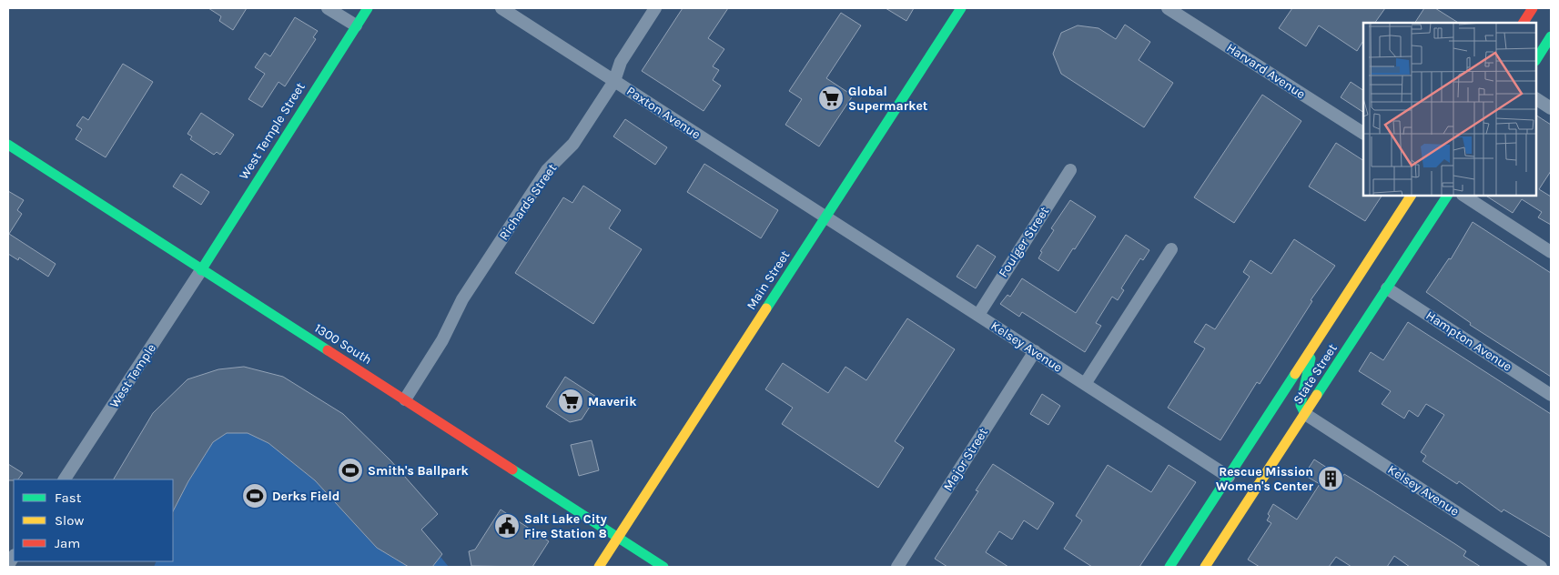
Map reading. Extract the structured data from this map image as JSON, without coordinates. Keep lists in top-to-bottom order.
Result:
{
  "streets": {
    "main road": [
      "West Temple Street",
      "Main Street",
      "1300 South",
      "State Street"
    ],
    "street": [
      "Harvard Avenue",
      "Paxton Avenue",
      "Richards Street",
      "Foulger Street",
      "Hampton Avenue",
      "Kelsey Avenue",
      "West Temple",
      "Major Street"
    ]
  },
  "crossings": [
    ["Paxton Avenue", "Richards Street"],
    ["Paxton Avenue", "Main Street"],
    ["Paxton Avenue", "Kelsey Avenue"],
    ["West Temple Street", "1300 South"],
    ["West Temple Street", "West Temple"],
    ["Richards Street", "1300 South"],
    ["Foulger Street", "Kelsey Avenue"],
    ["Main Street", "1300 South"],
    ["Main Street", "Kelsey Avenue"],
    ["Hampton Avenue", "State Street"],
    ["1300 South", "West Temple"],
    ["Kelsey Avenue", "State Street"],
    ["Kelsey Avenue", "Major Street"]
  ],
  "places": {
    "supermarket": ["Global Supermarket", "Maverik"],
    "sports": ["Smith's Ballpark", "Derks Field"],
    "building": ["Rescue Mission Women's Center"],
    "public building": ["Salt Lake City Fire Station 8"]
  },
  "legend": ["Fast", "Slow", "Jam"]
}
